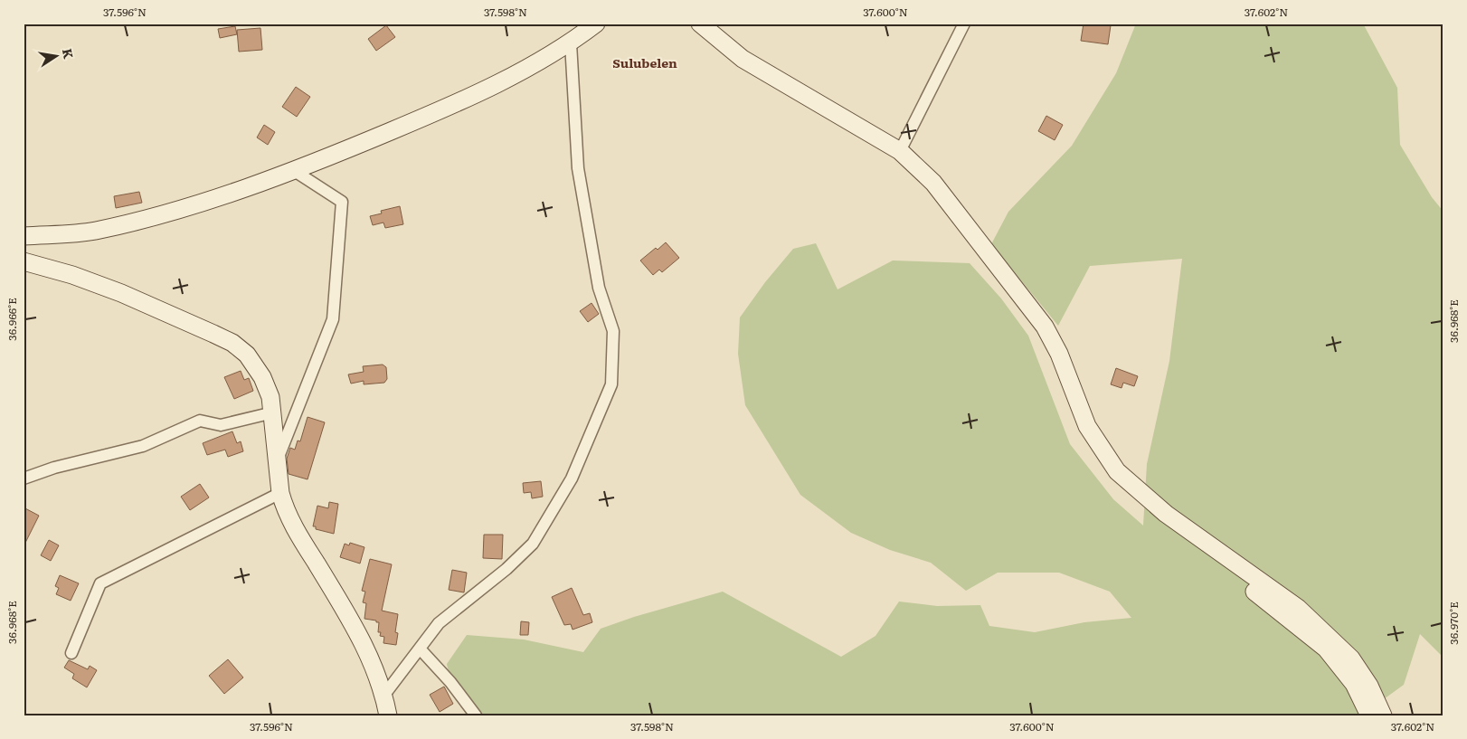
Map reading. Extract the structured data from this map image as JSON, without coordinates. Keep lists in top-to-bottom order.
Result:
{
  "districts": ["Sulubelen"],
  "north": "right",
  "coordinates": [
    "37.596°N",
    "37.598°N",
    "37.600°N",
    "37.602°N",
    "36.966°E",
    "36.968°E",
    "36.970°E"
  ]
}
